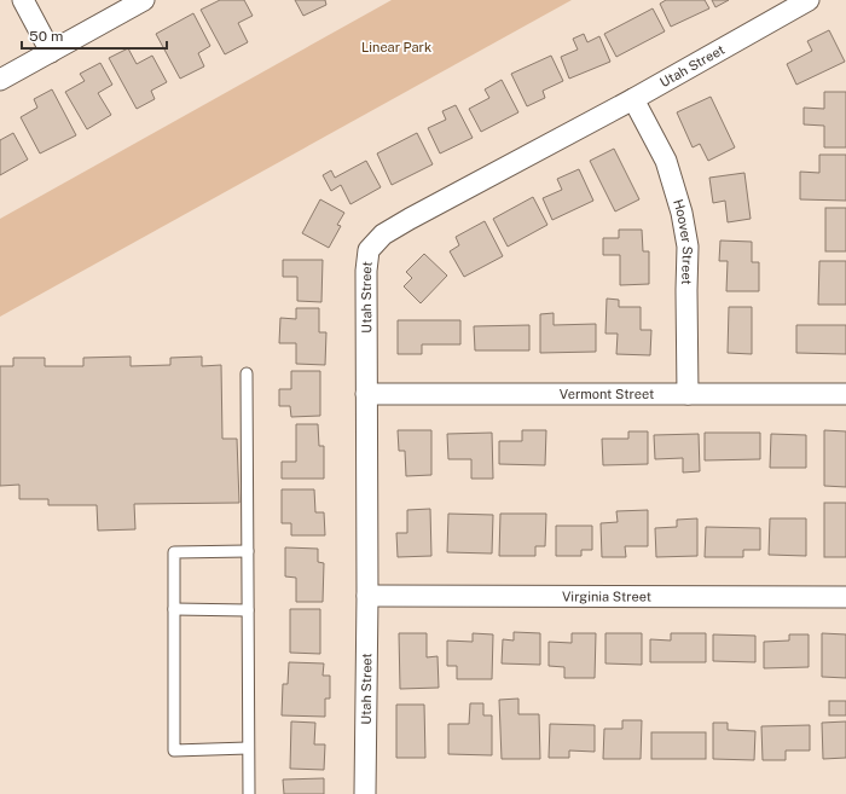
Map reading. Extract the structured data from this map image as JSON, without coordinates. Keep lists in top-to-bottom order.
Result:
{
  "streets": {
    "street": [
      "Utah Street",
      "Hoover Street",
      "Vermont Street",
      "Virginia Street"
    ]
  },
  "crossings": [
    ["Utah Street", "Hoover Street"],
    ["Utah Street", "Vermont Street"],
    ["Utah Street", "Virginia Street"],
    ["Hoover Street", "Vermont Street"]
  ],
  "parks": ["Linear Park"],
  "scale_bar": "50 m"
}
